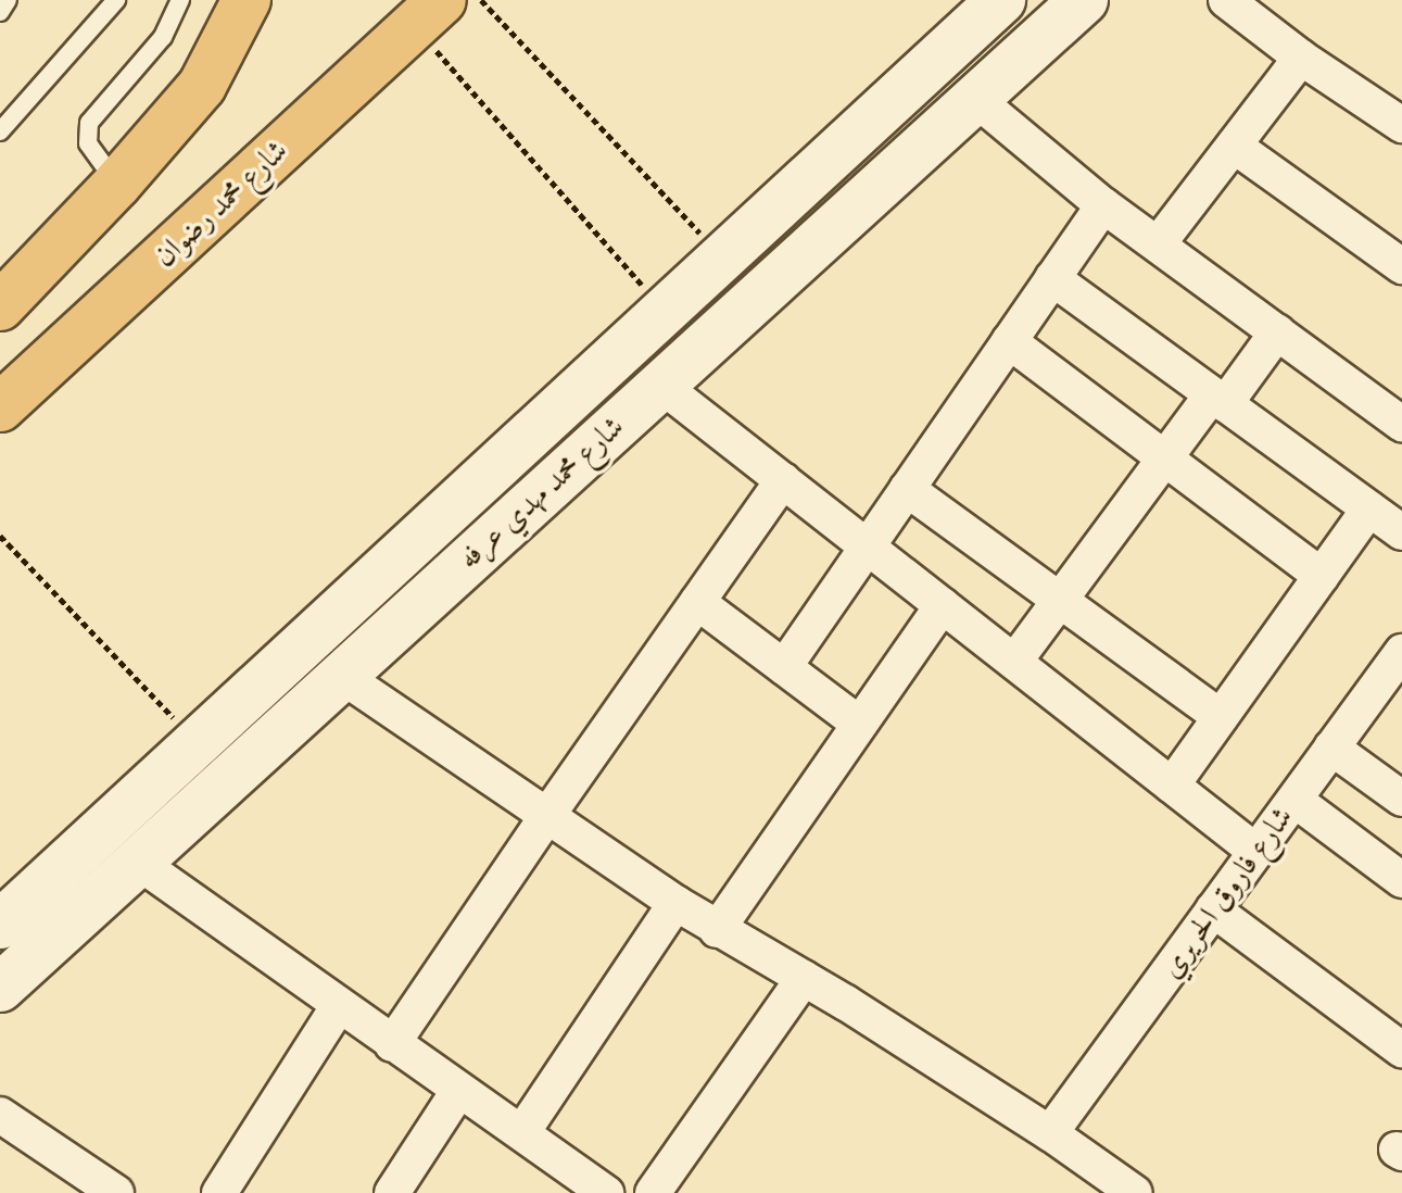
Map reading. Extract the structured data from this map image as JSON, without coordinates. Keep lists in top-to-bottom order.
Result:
{
  "streets": {
    "main road": ["شارع محمد رضوان"],
    "street": ["شارع محمد مهدي عرفه", "شارع فاروق الحريري"]
  }
}
